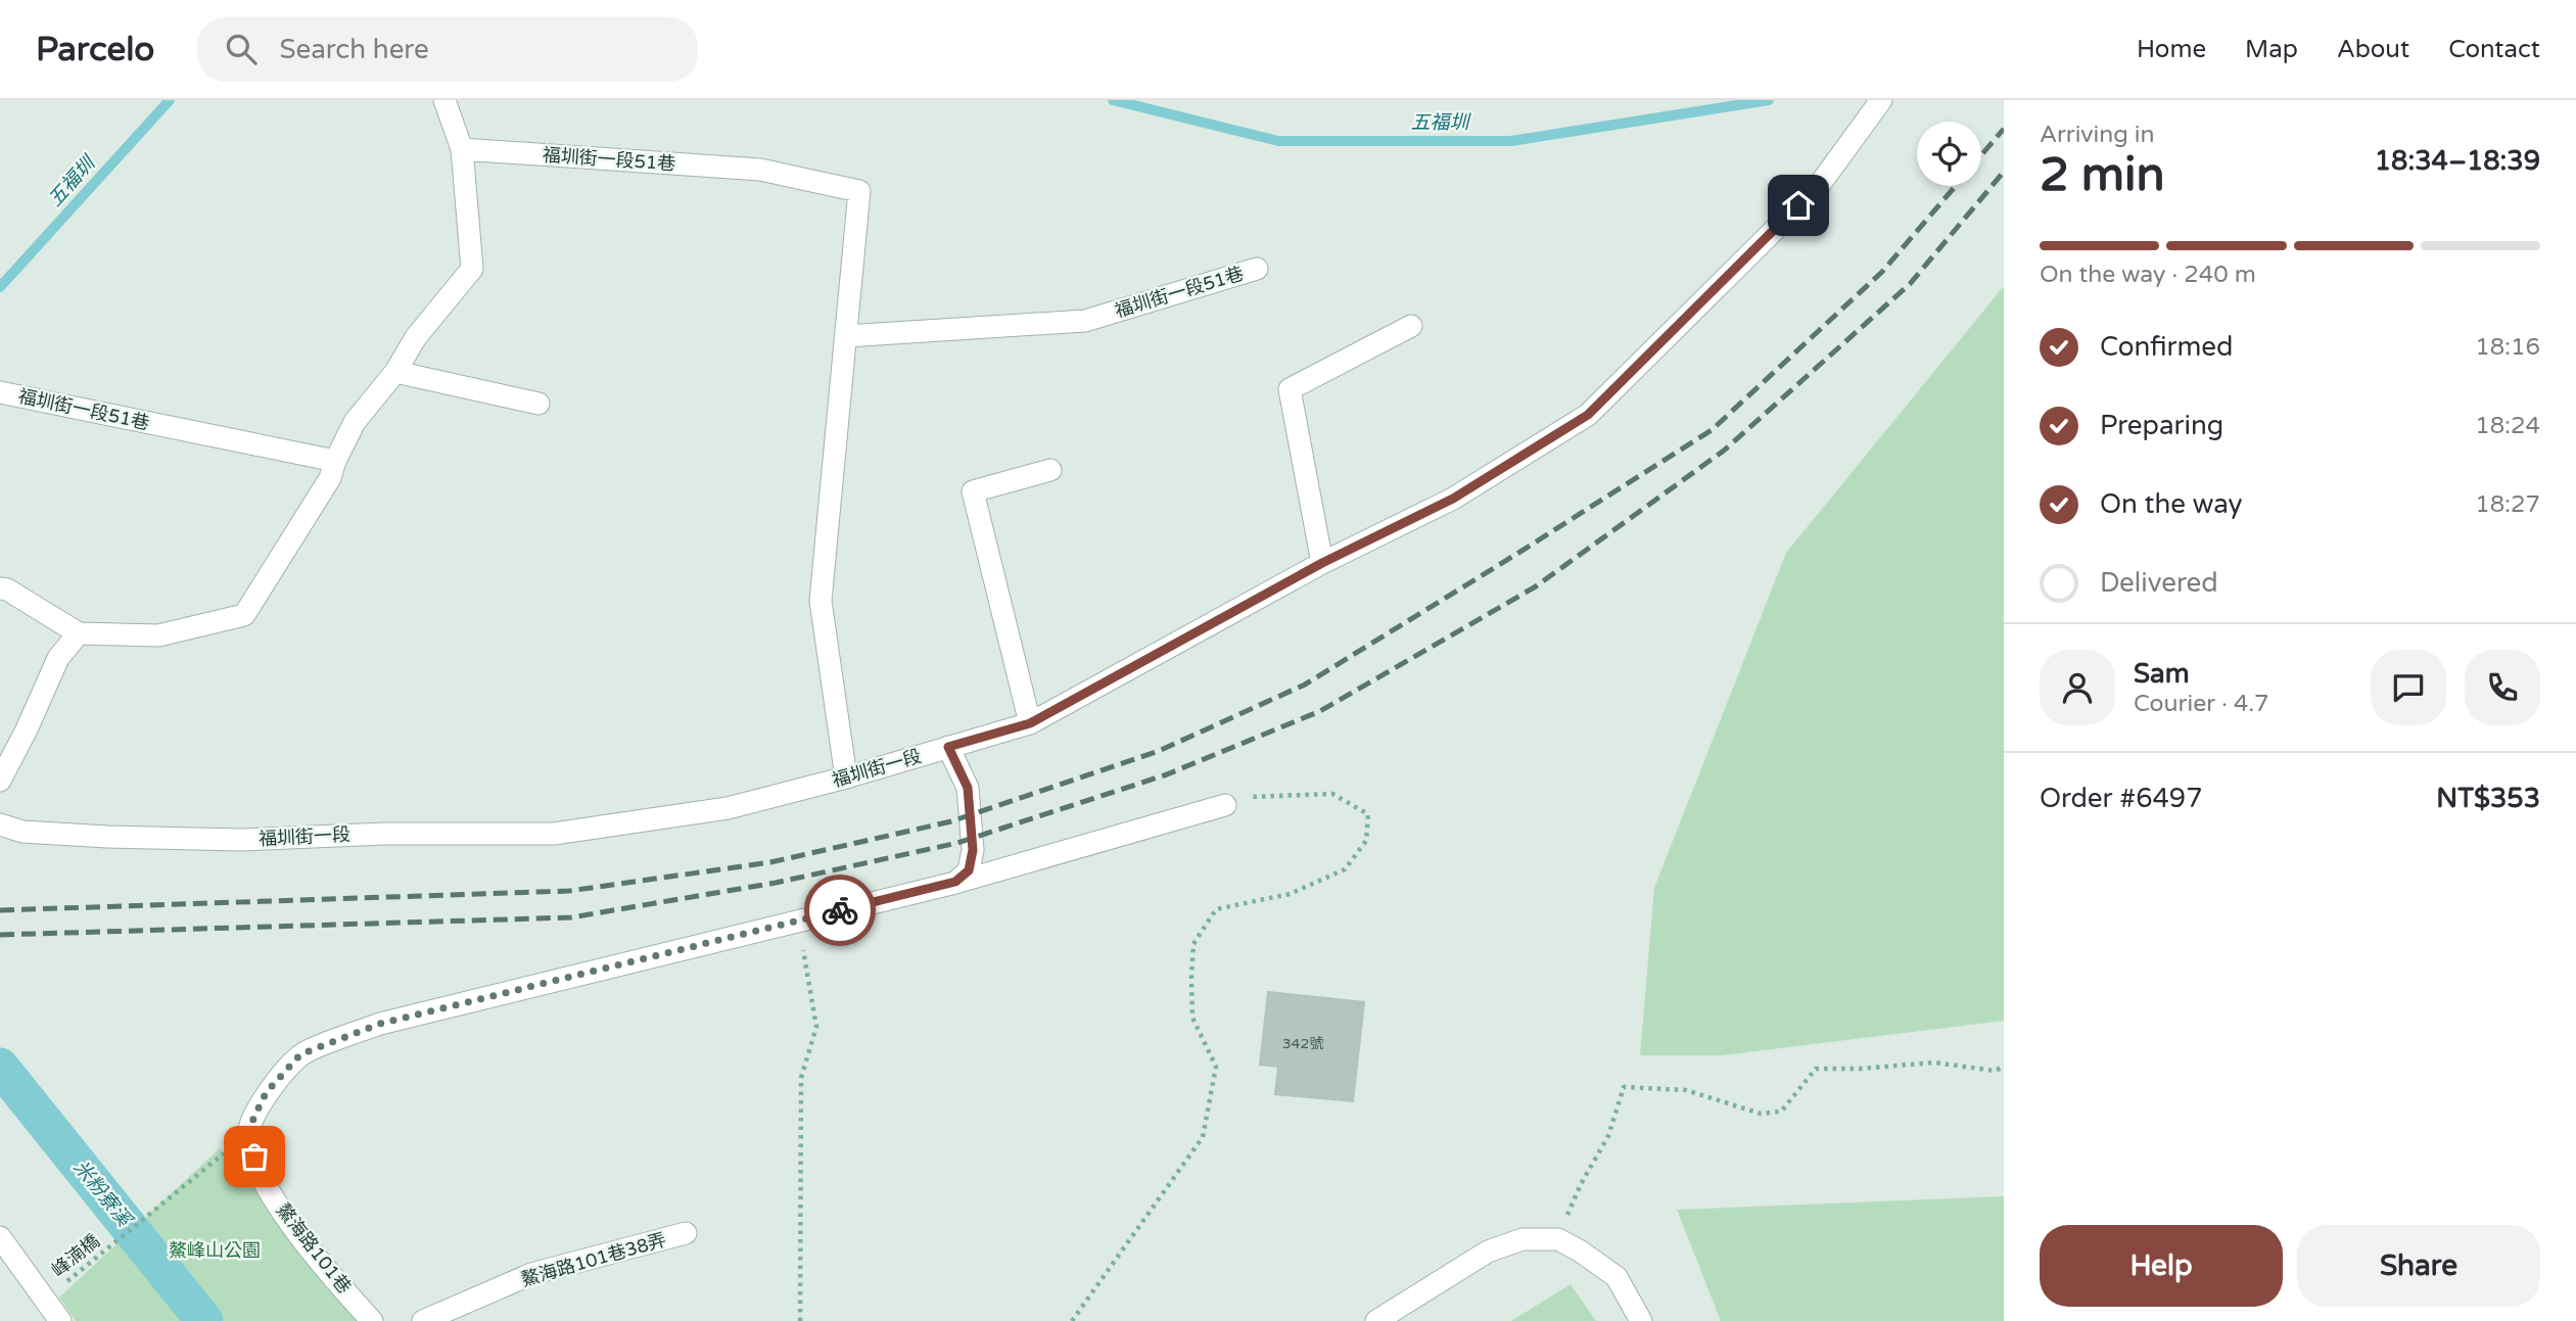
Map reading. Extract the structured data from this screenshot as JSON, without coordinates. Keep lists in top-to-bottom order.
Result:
{
  "streets": {
    "street": [
      "福圳街一段51巷",
      "福圳街一段",
      "鰲海路101巷",
      "鰲海路101巷38弄"
    ],
    "path": ["峰湳橋"]
  },
  "crossings": [
    ["福圳街一段51巷", "福圳街一段"]
  ],
  "water": ["五福圳", "米粉寮溪"],
  "parks": ["鰲峰山公園"],
  "house_numbers": ["342號"],
  "page": {
    "header": "Parcelo",
    "search": "Search here",
    "nav": [
      "Home",
      "Map",
      "About",
      "Contact"
    ],
    "heading": ["2 min", "Arriving in", "18:34–18:39"],
    "panel": [
      "Sam",
      "Courier · 4.7",
      "Order #6497",
      "NT$353"
    ],
    "bar": "On the way · 240 m",
    "list": [
      ["Confirmed", "18:16"],
      ["Preparing", "18:24"],
      ["On the way", "18:27"],
      "Delivered"
    ],
    "buttons": ["Help", "Share"]
  }
}
